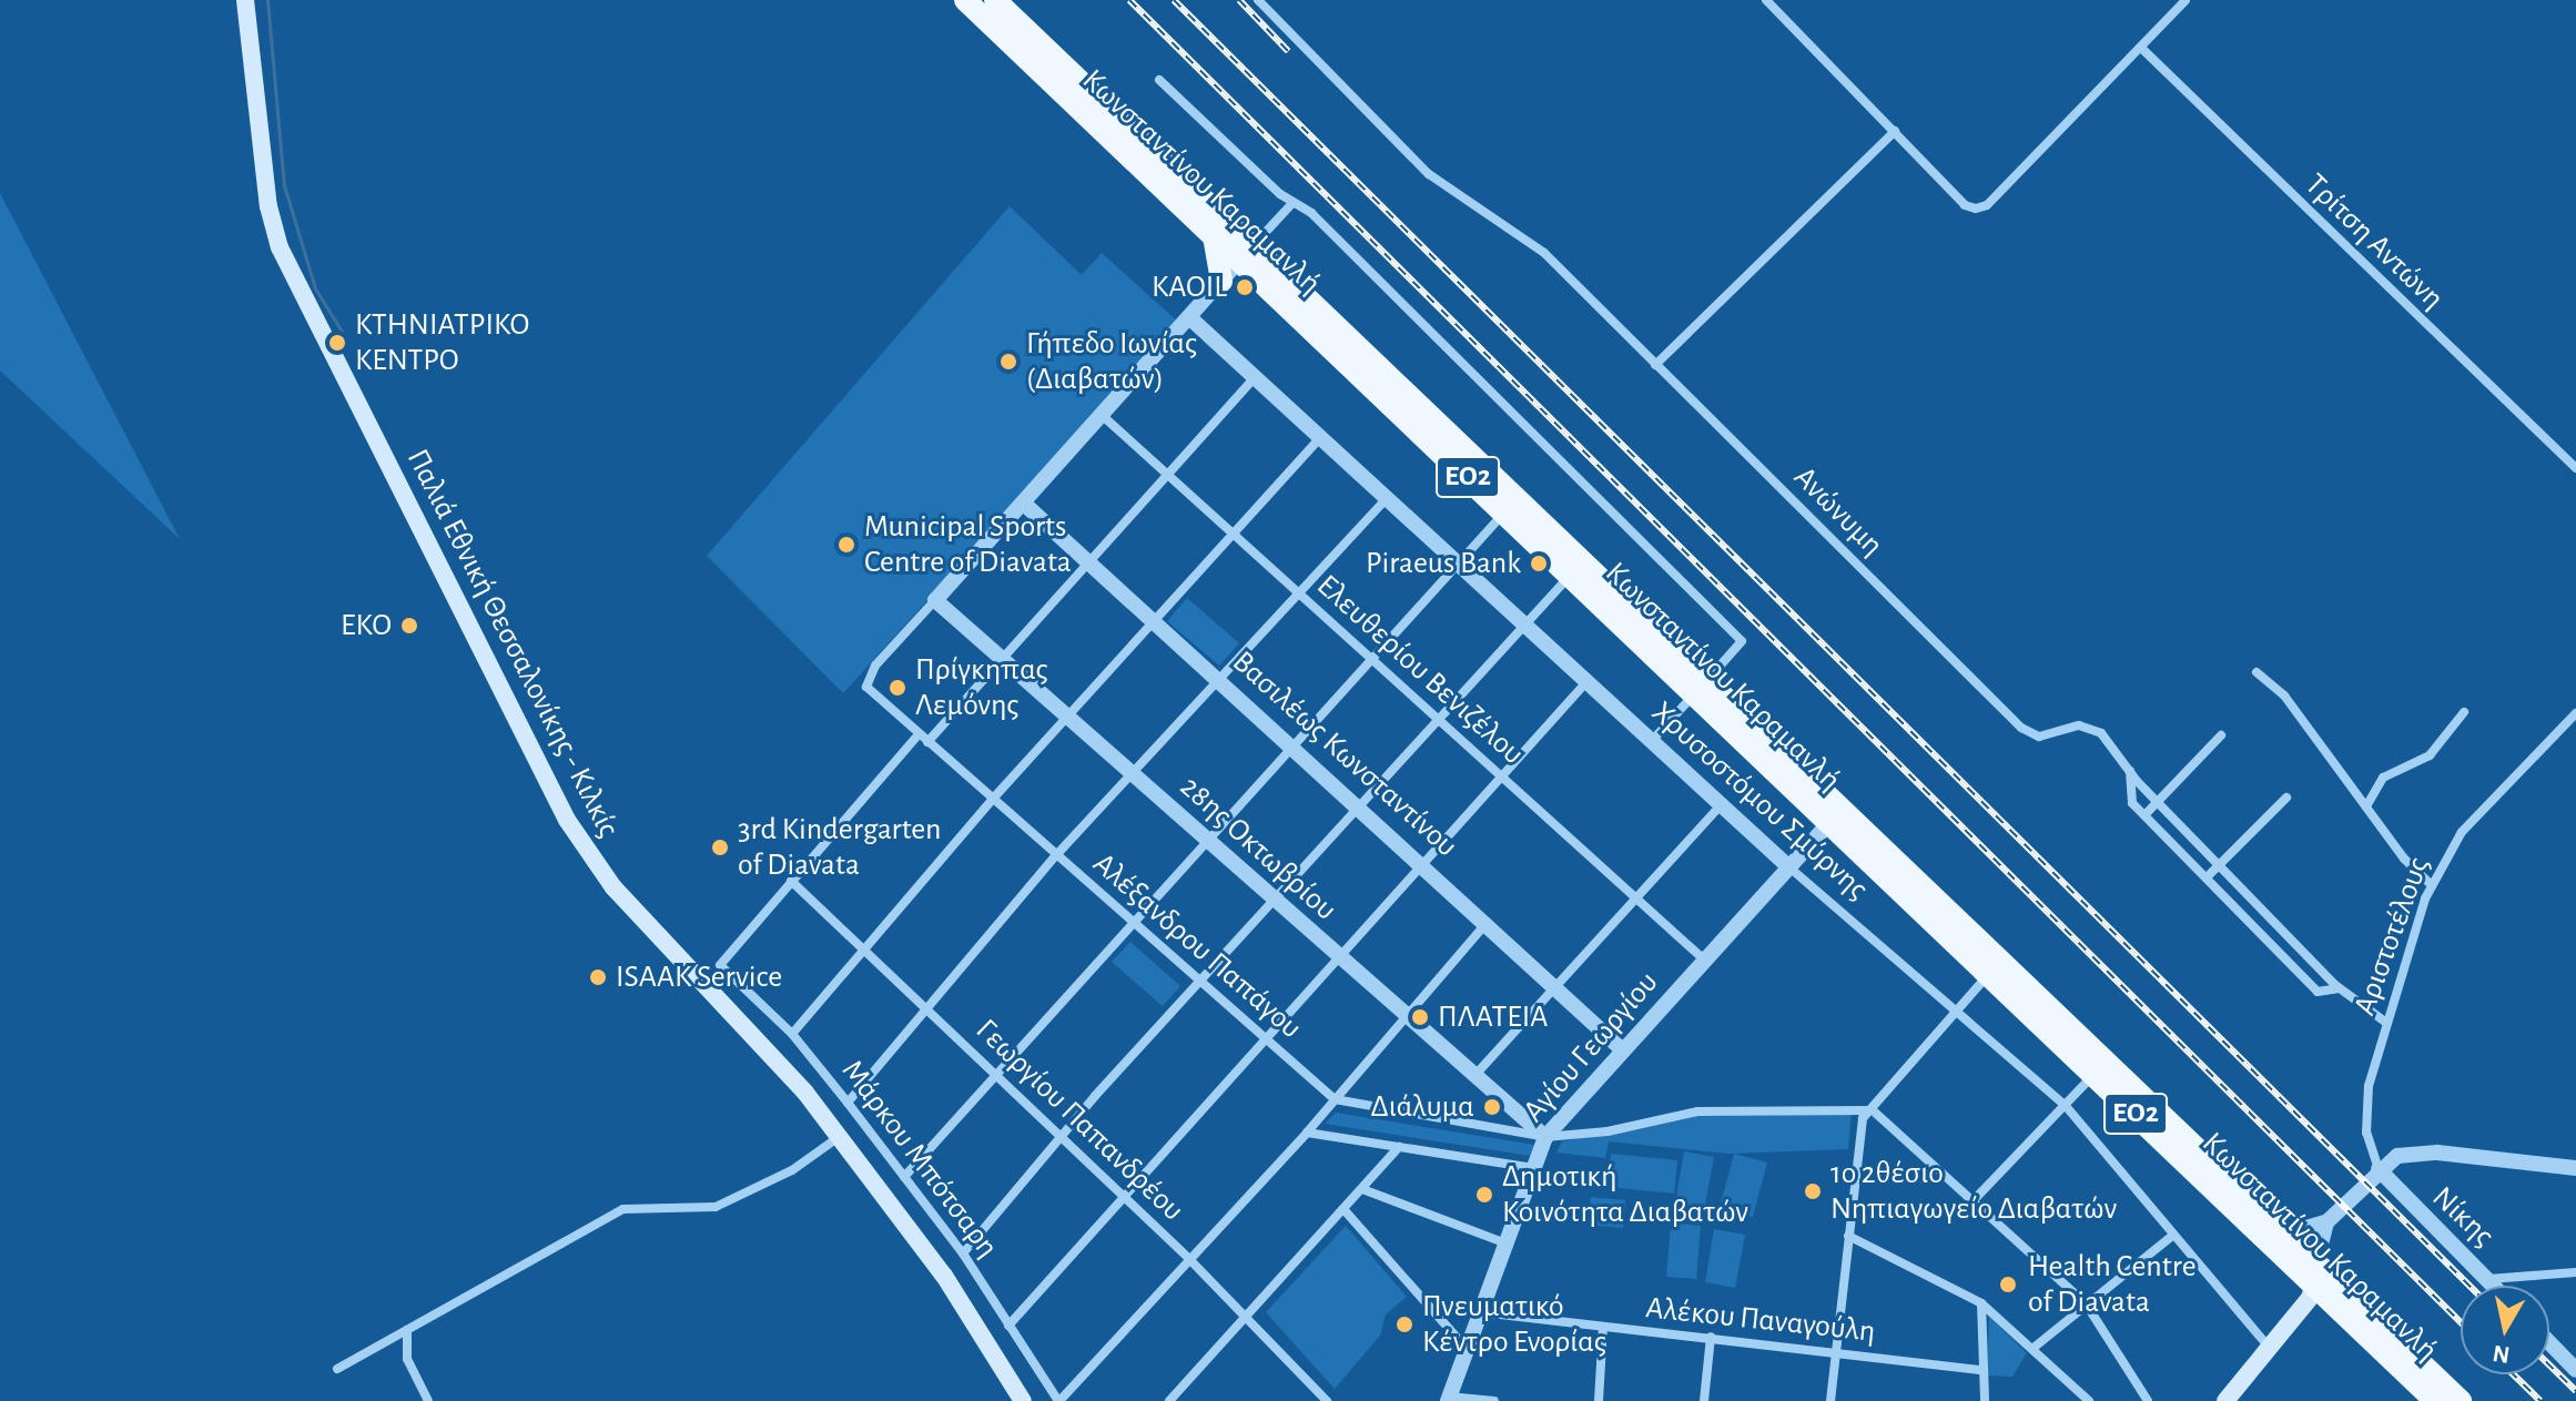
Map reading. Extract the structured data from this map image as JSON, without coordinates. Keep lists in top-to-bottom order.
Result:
{
  "streets": {
    "main road": ["Κωνσταντίνου Καραμανλή", "ΕΟ2", "Παλιά Εθνική Θεσσαλονίκης - Κιλκίς"],
    "street": [
      "Τρίτση Αντώνη",
      "Ανώνυμη",
      "Ελευθερίου Βενιζέλου",
      "Βασιλέως Κωνσταντίνου",
      "Χρυσοστόμου Σμύρνης",
      "28ης Οκτωβρίου",
      "Αριστοτέλους",
      "Αλέξανδρου Παπάγου",
      "Αγίου Γεωργίου",
      "Γεωργίου Παπανδρέου",
      "Μάρκου Μπότσαρη",
      "Νίκης",
      "Αλέκου Παναγούλη"
    ]
  },
  "crossings": [
    ["Κωνσταντίνου Καραμανλή", "Αγίου Γεωργίου"],
    ["Ανώνυμη", "Αριστοτέλους"],
    ["Ελευθερίου Βενιζέλου", "Αγίου Γεωργίου"],
    ["Βασιλέως Κωνσταντίνου", "Αγίου Γεωργίου"],
    ["Χρυσοστόμου Σμύρνης", "Αγίου Γεωργίου"],
    ["28ης Οκτωβρίου", "Αλέξανδρου Παπάγου"],
    ["28ης Οκτωβρίου", "Αγίου Γεωργίου"],
    ["Αριστοτέλους", "Νίκης"],
    ["Αγίου Γεωργίου", "Αλέκου Παναγούλη"],
    ["Γεωργίου Παπανδρέου", "Μάρκου Μπότσαρη"]
  ],
  "places": [
    "KAOIL",
    "ΚΤΗΝΙΑΤΡΙΚΟ ΚΕΝΤΡΟ",
    "Γήπεδο Ιωνίας (Διαβατών)",
    "Municipal Sports Centre of Diavata",
    "Piraeus Bank",
    "EKO",
    "Πρίγκηπας Λεμόνης",
    "3rd Kindergarten of Diavata",
    "ISAAK Service",
    "ΠΛΑΤΕΙΑ",
    "Διάλυμα",
    "1ο 2θέσιο Νηπιαγωγείο Διαβατών",
    "Δημοτική Κοινότητα Διαβατών",
    "Health Centre of Diavata",
    "Πνευματικό Κέντρο Ενορίας"
  ],
  "north": "bottom"
}
